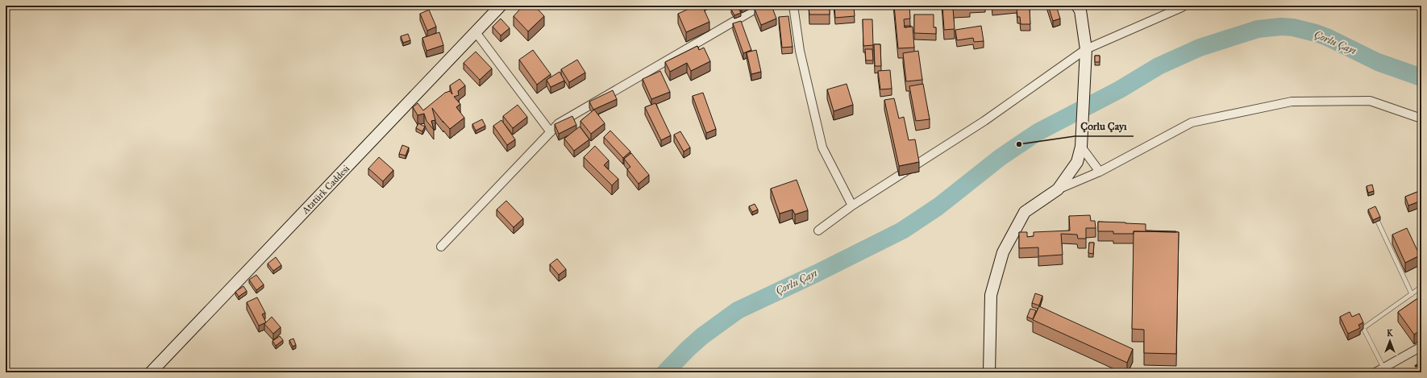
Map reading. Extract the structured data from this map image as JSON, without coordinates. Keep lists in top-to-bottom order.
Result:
{
  "streets": {
    "street": ["Atatürk Caddesi"]
  },
  "water": ["Çorlu Çayı"],
  "places": ["Çorlu Çayı"],
  "north": "top"
}
